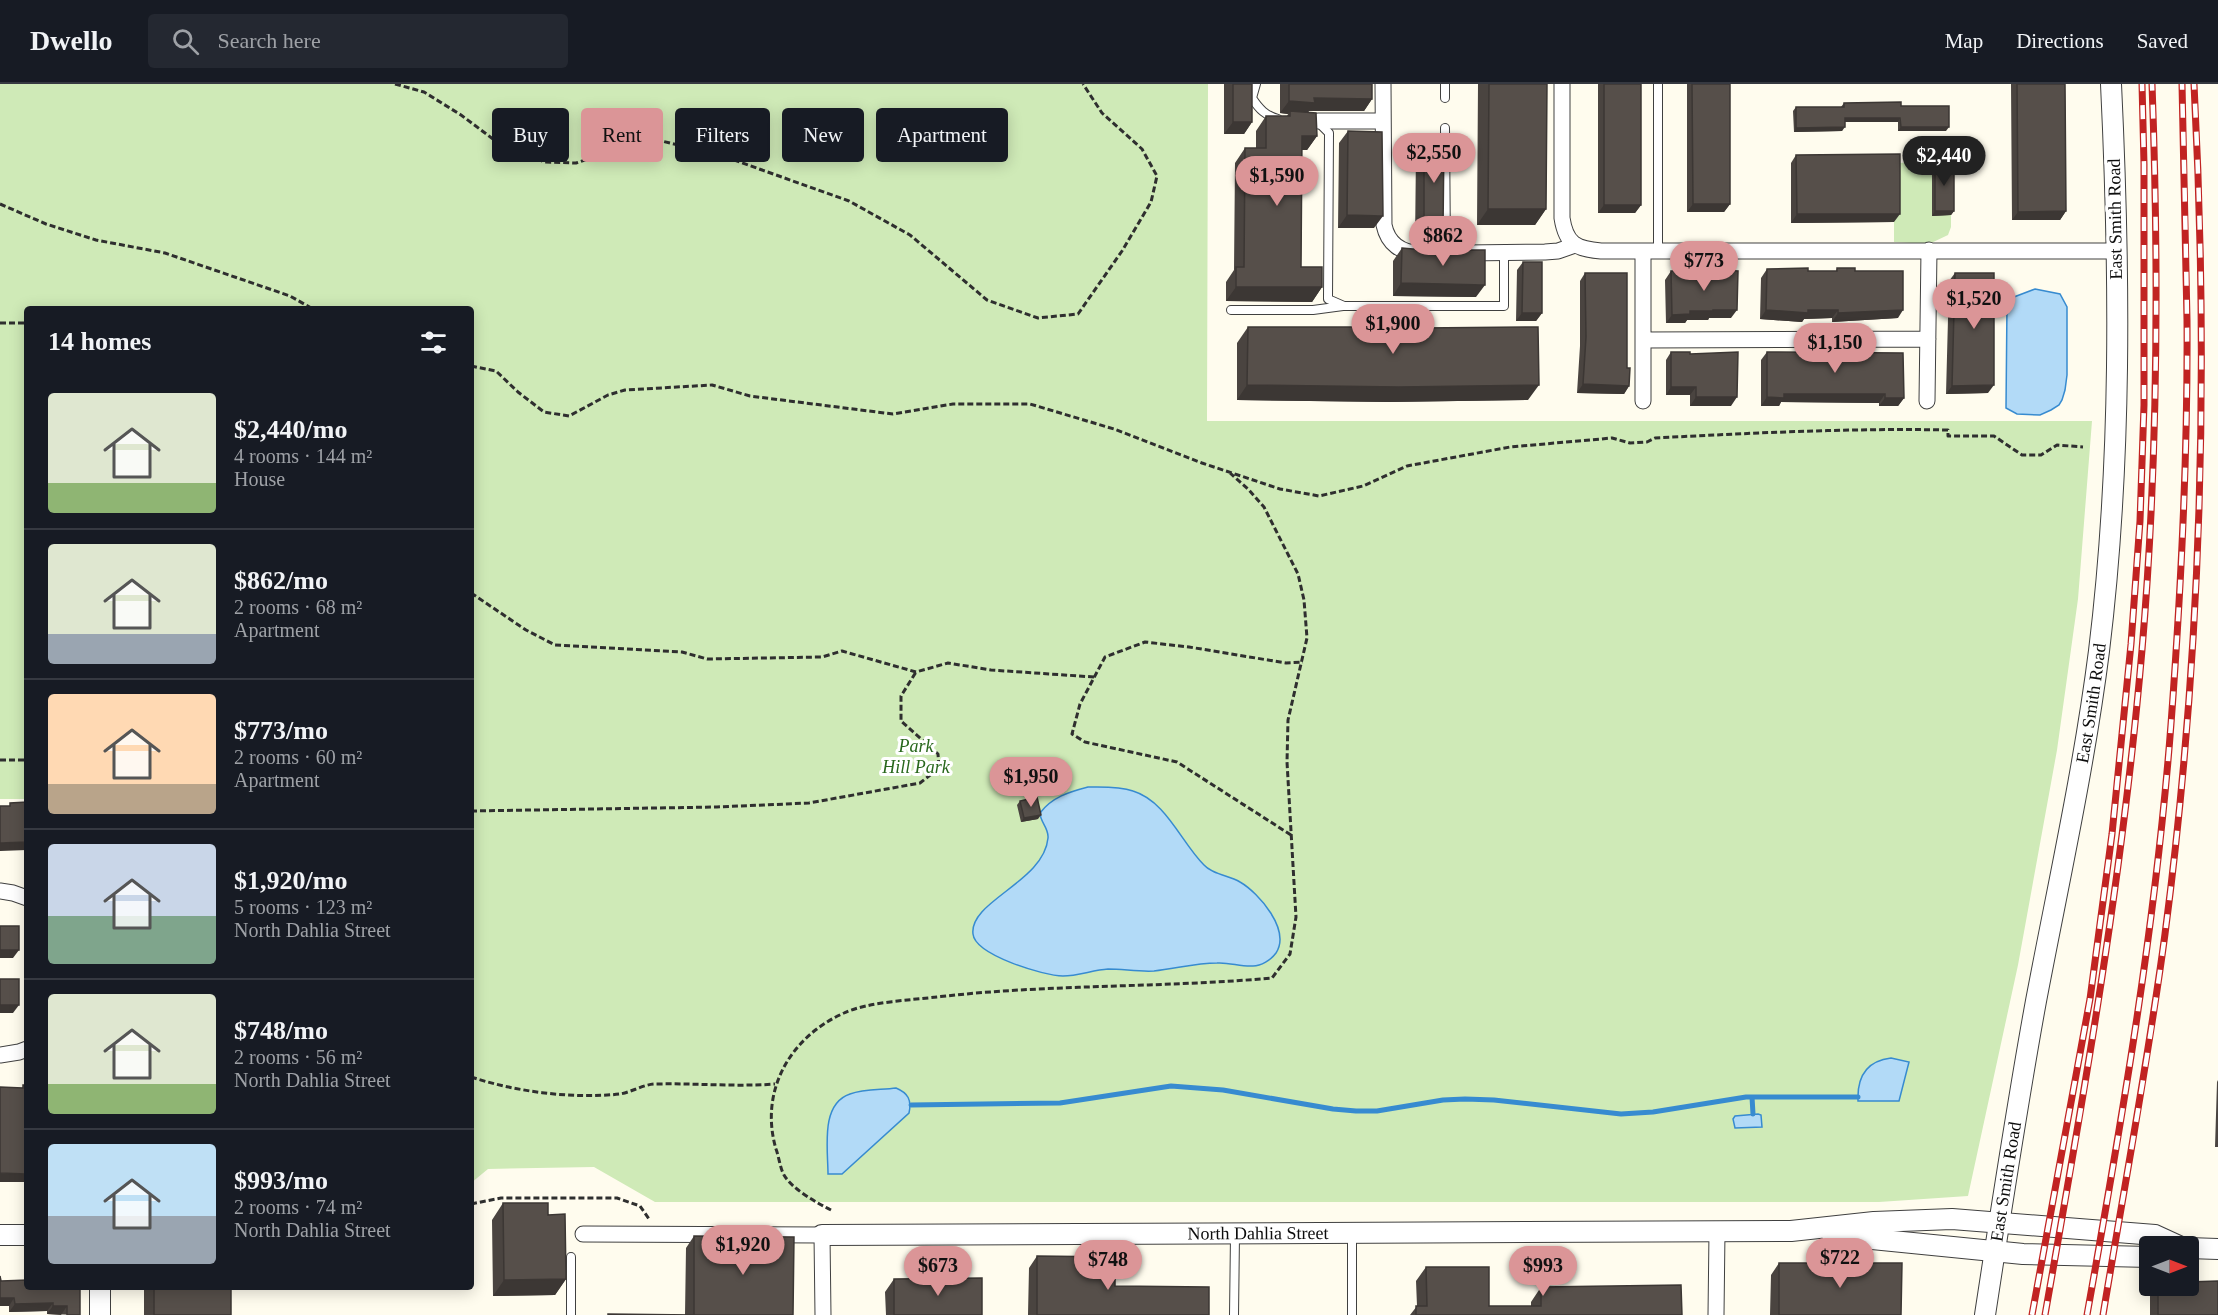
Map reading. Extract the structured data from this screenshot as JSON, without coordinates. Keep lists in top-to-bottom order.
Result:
{
  "streets": {
    "street": ["East Smith Road", "North Dahlia Street"]
  },
  "crossings": [
    ["East Smith Road", "North Dahlia Street"]
  ],
  "parks": ["Park Hill Park"],
  "north": "right",
  "page": {
    "header": "Dwello",
    "search": "Search here",
    "nav": ["Map", "Directions", "Saved"],
    "chip": [
      "Buy",
      "Rent",
      "Filters",
      "New",
      "Apartment"
    ],
    "price": [
      "$2,550",
      "$2,440",
      "$1,590",
      "$862",
      "$773",
      "$1,520",
      "$1,900",
      "$1,150",
      "$1,950",
      "$1,920",
      "$722",
      "$748",
      "$673",
      "$993"
    ],
    "heading": "14 homes",
    "list": [
      {
        "name": "$2,440/mo",
        "note": "4 rooms · 144 m² · House"
      },
      {
        "name": "$862/mo",
        "note": "2 rooms · 68 m² · Apartment"
      },
      {
        "name": "$773/mo",
        "note": "2 rooms · 60 m² · Apartment"
      },
      {
        "name": "$1,920/mo",
        "note": "5 rooms · 123 m² · North Dahlia Street"
      },
      {
        "name": "$748/mo",
        "note": "2 rooms · 56 m² · North Dahlia Street"
      },
      {
        "name": "$993/mo",
        "note": "2 rooms · 74 m² · North Dahlia Street"
      }
    ]
  }
}
